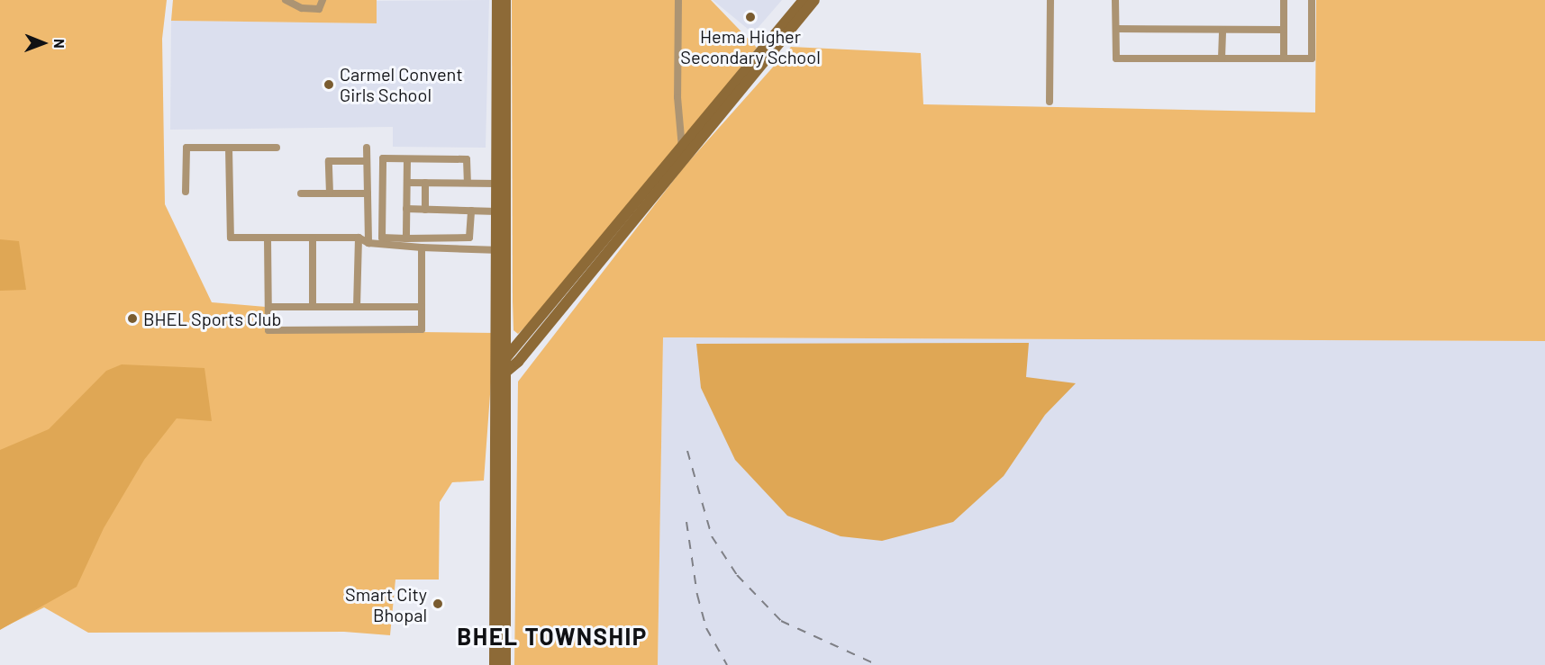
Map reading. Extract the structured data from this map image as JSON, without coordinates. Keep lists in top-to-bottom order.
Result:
{
  "districts": ["BHEL TOWNSHIP"],
  "places": [
    "Hema Higher Secondary School",
    "Carmel Convent Girls School",
    "BHEL Sports Club",
    "Smart City Bhopal"
  ],
  "north": "right"
}
